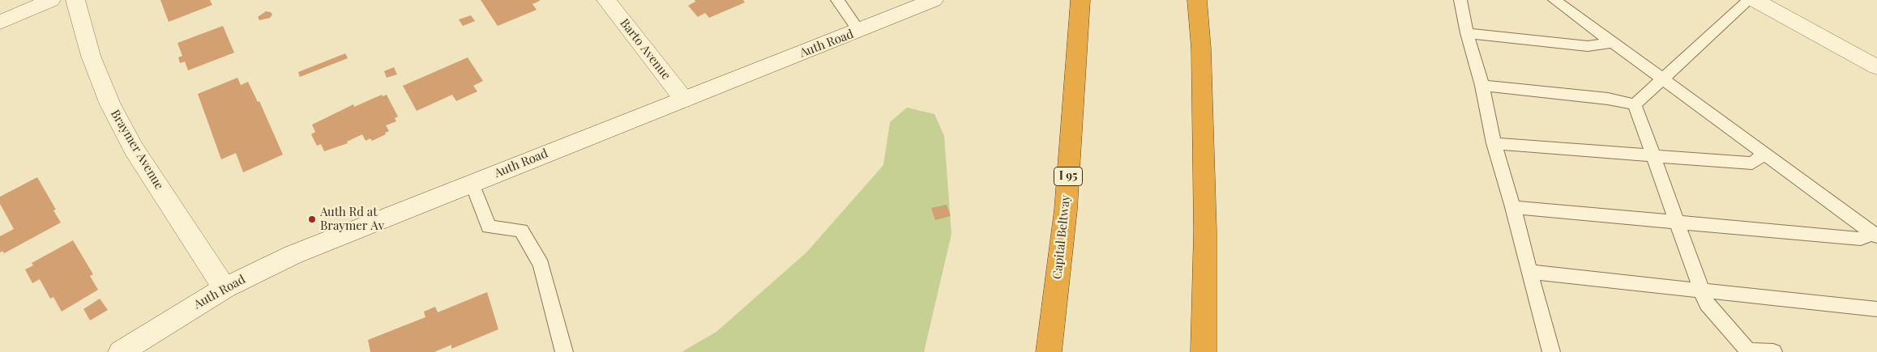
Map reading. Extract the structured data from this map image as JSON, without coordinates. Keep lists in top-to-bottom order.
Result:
{
  "streets": {
    "highway": ["I 95", "Capital Beltway"],
    "street": ["Auth Road", "Barto Avenue", "Braymer Avenue"]
  },
  "crossings": [
    ["Auth Road", "Barto Avenue"],
    ["Auth Road", "Braymer Avenue"]
  ],
  "places": ["Auth Rd at Braymer Av"]
}
